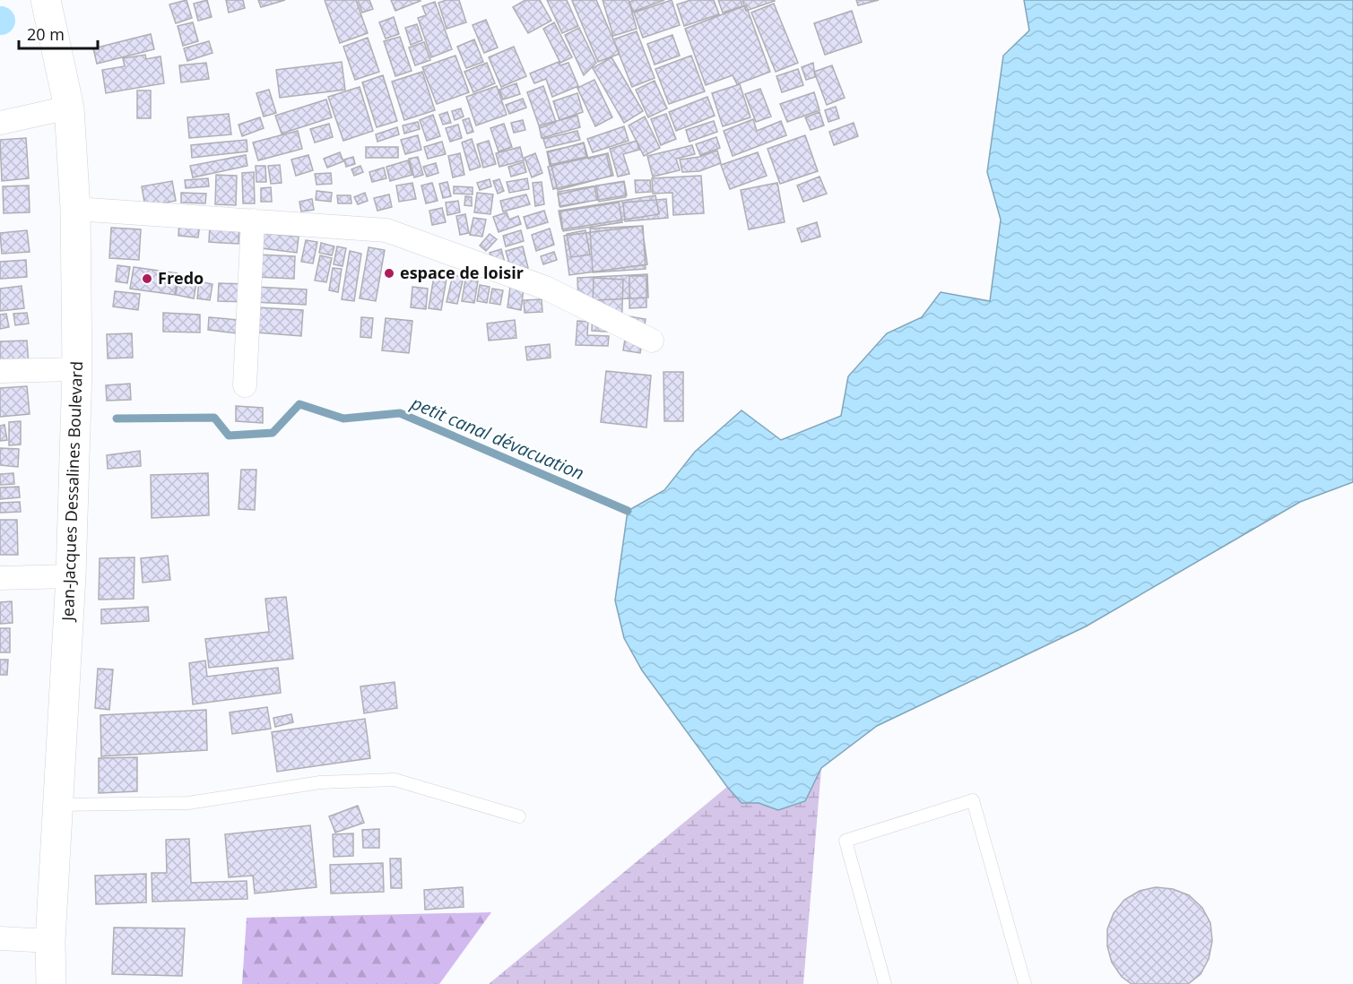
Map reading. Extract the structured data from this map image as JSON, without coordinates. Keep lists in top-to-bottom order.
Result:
{
  "streets": {
    "main road": ["Jean-Jacques Dessalines Boulevard"]
  },
  "water": ["petit canal dévacuation"],
  "places": ["espace de loisir", "Fredo"],
  "scale_bar": "20 m"
}
